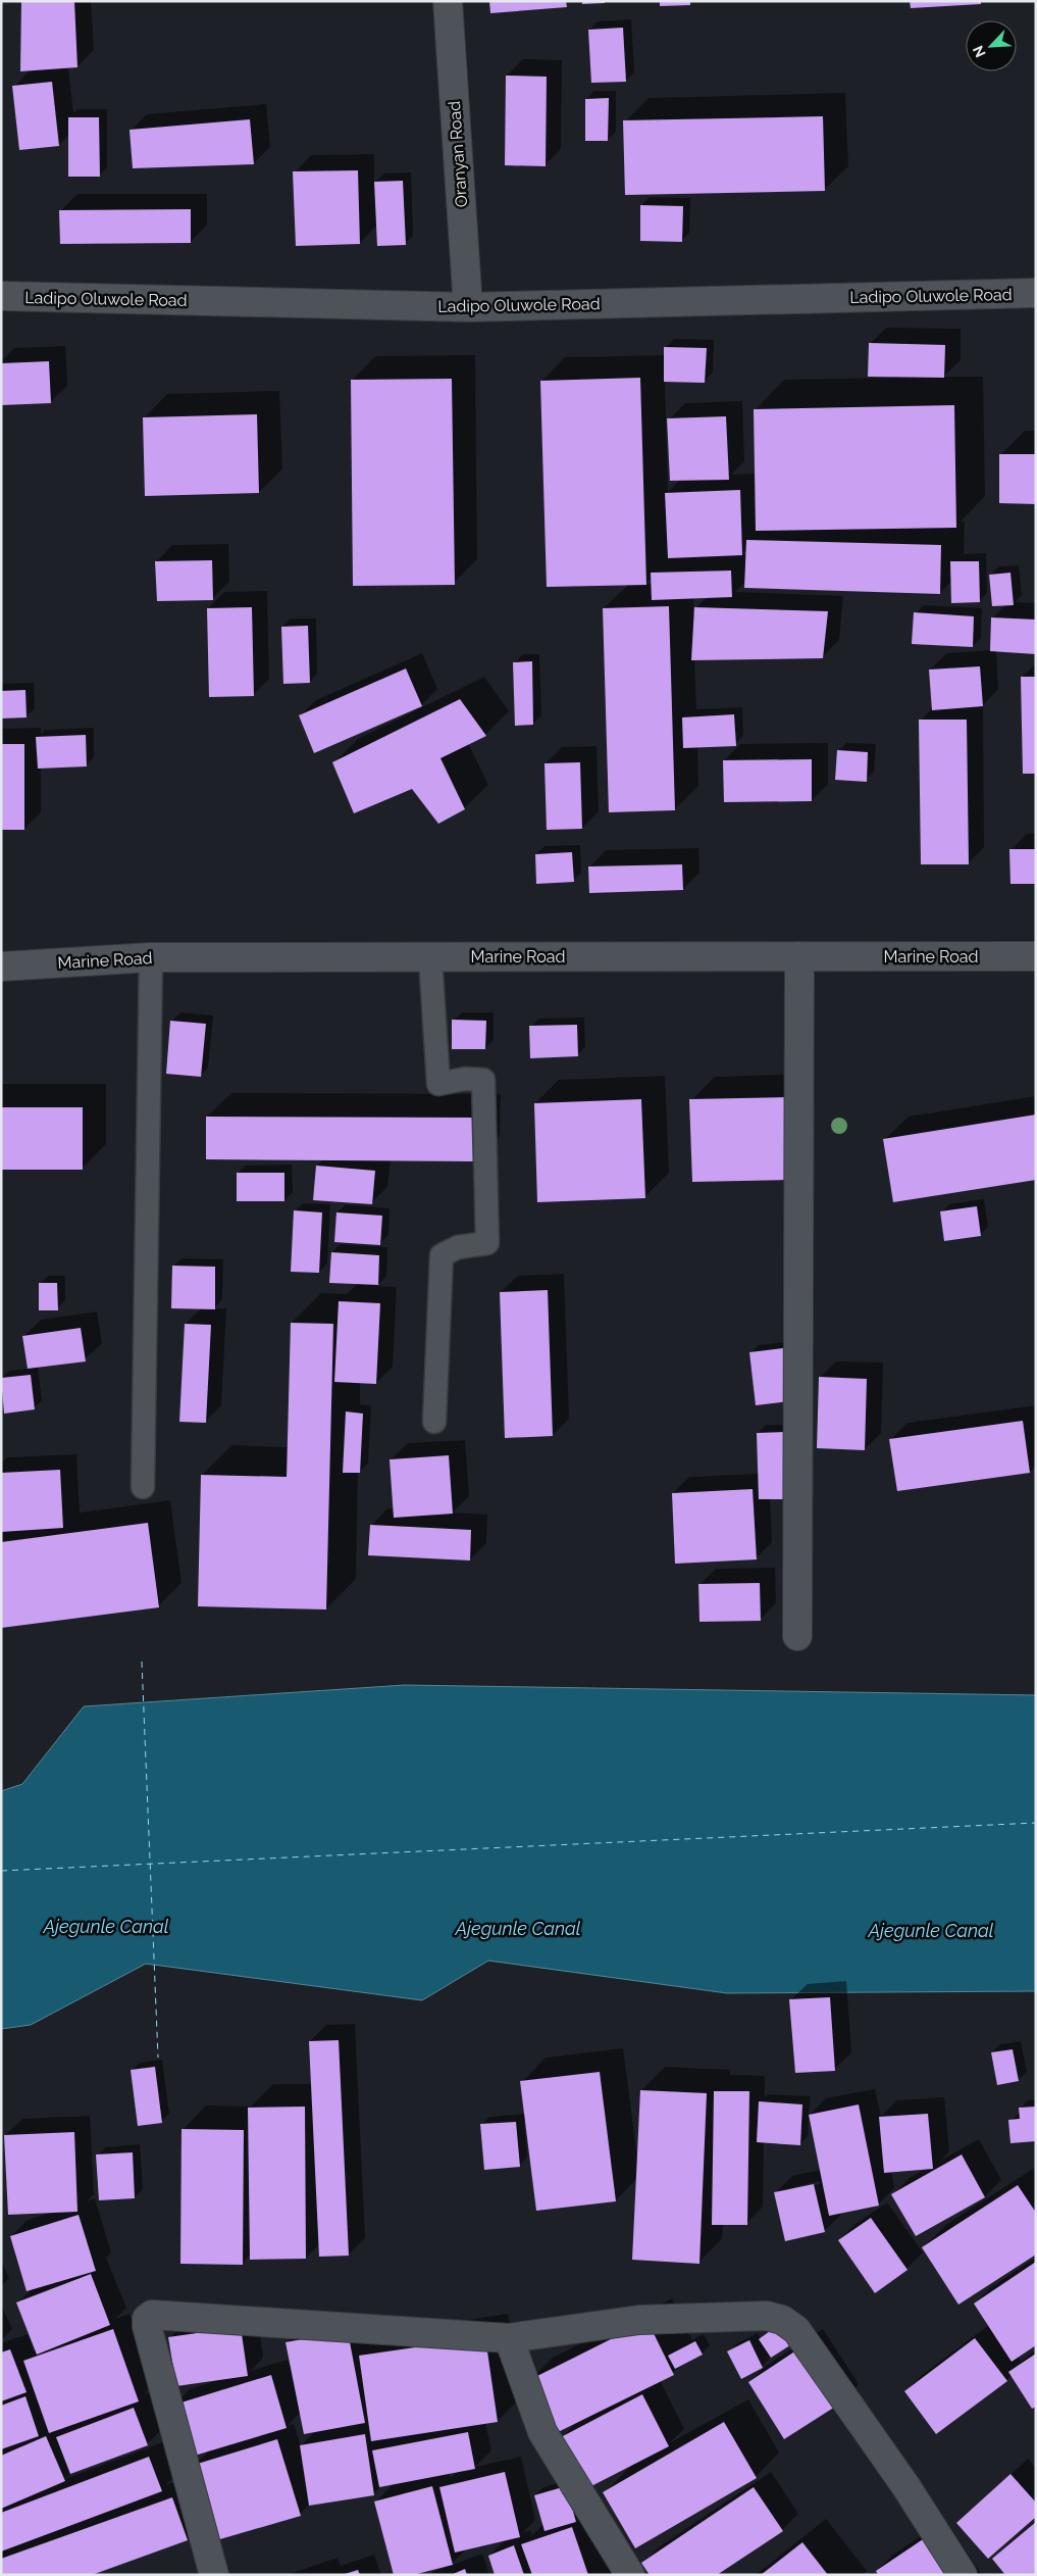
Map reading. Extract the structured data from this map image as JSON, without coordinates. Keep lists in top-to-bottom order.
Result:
{
  "streets": {
    "street": ["Oranyan Road", "Ladipo Oluwole Road", "Marine Road"]
  },
  "crossings": [
    ["Oranyan Road", "Ladipo Oluwole Road"]
  ],
  "water": ["Ajegunle Canal"],
  "north": "bottom left"
}
